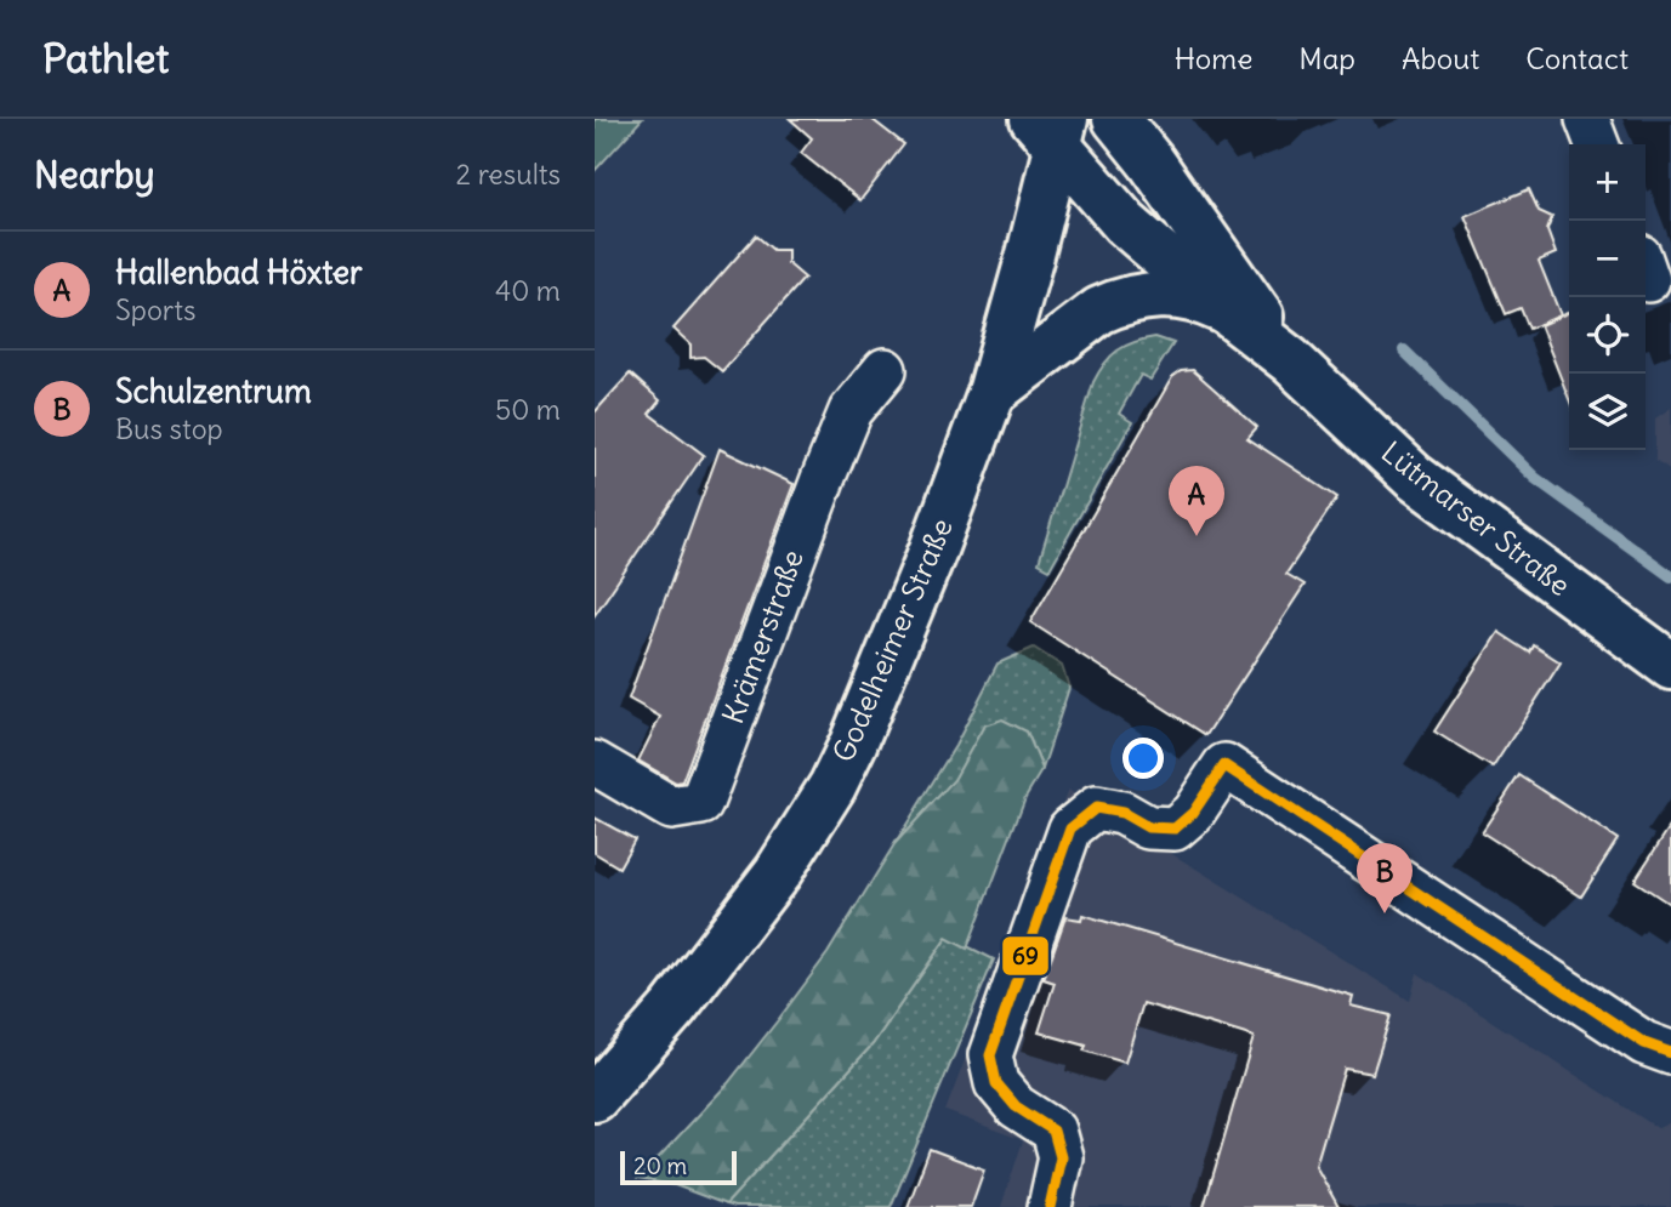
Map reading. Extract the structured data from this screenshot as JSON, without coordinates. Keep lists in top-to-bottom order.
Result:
{
  "streets": {
    "main road": ["Lütmarser Straße", "Godelheimer Straße"],
    "street": ["Krämerstraße"]
  },
  "crossings": [
    ["Lütmarser Straße", "Godelheimer Straße"]
  ],
  "lines": ["transit line 69"],
  "scale_bar": "20 m",
  "page": {
    "header": "Pathlet",
    "nav": [
      "Home",
      "Map",
      "About",
      "Contact"
    ],
    "heading": ["Nearby", "2 results"],
    "map_buttons": ["+", "−"],
    "list": [
      {
        "mark": "A",
        "name": "Hallenbad Höxter",
        "note": "Sports",
        "value": "40 m"
      },
      {
        "mark": "B",
        "name": "Schulzentrum",
        "note": "Bus stop",
        "value": "50 m"
      }
    ],
    "pins": ["A", "B"],
    "scale": "20 m"
  }
}
